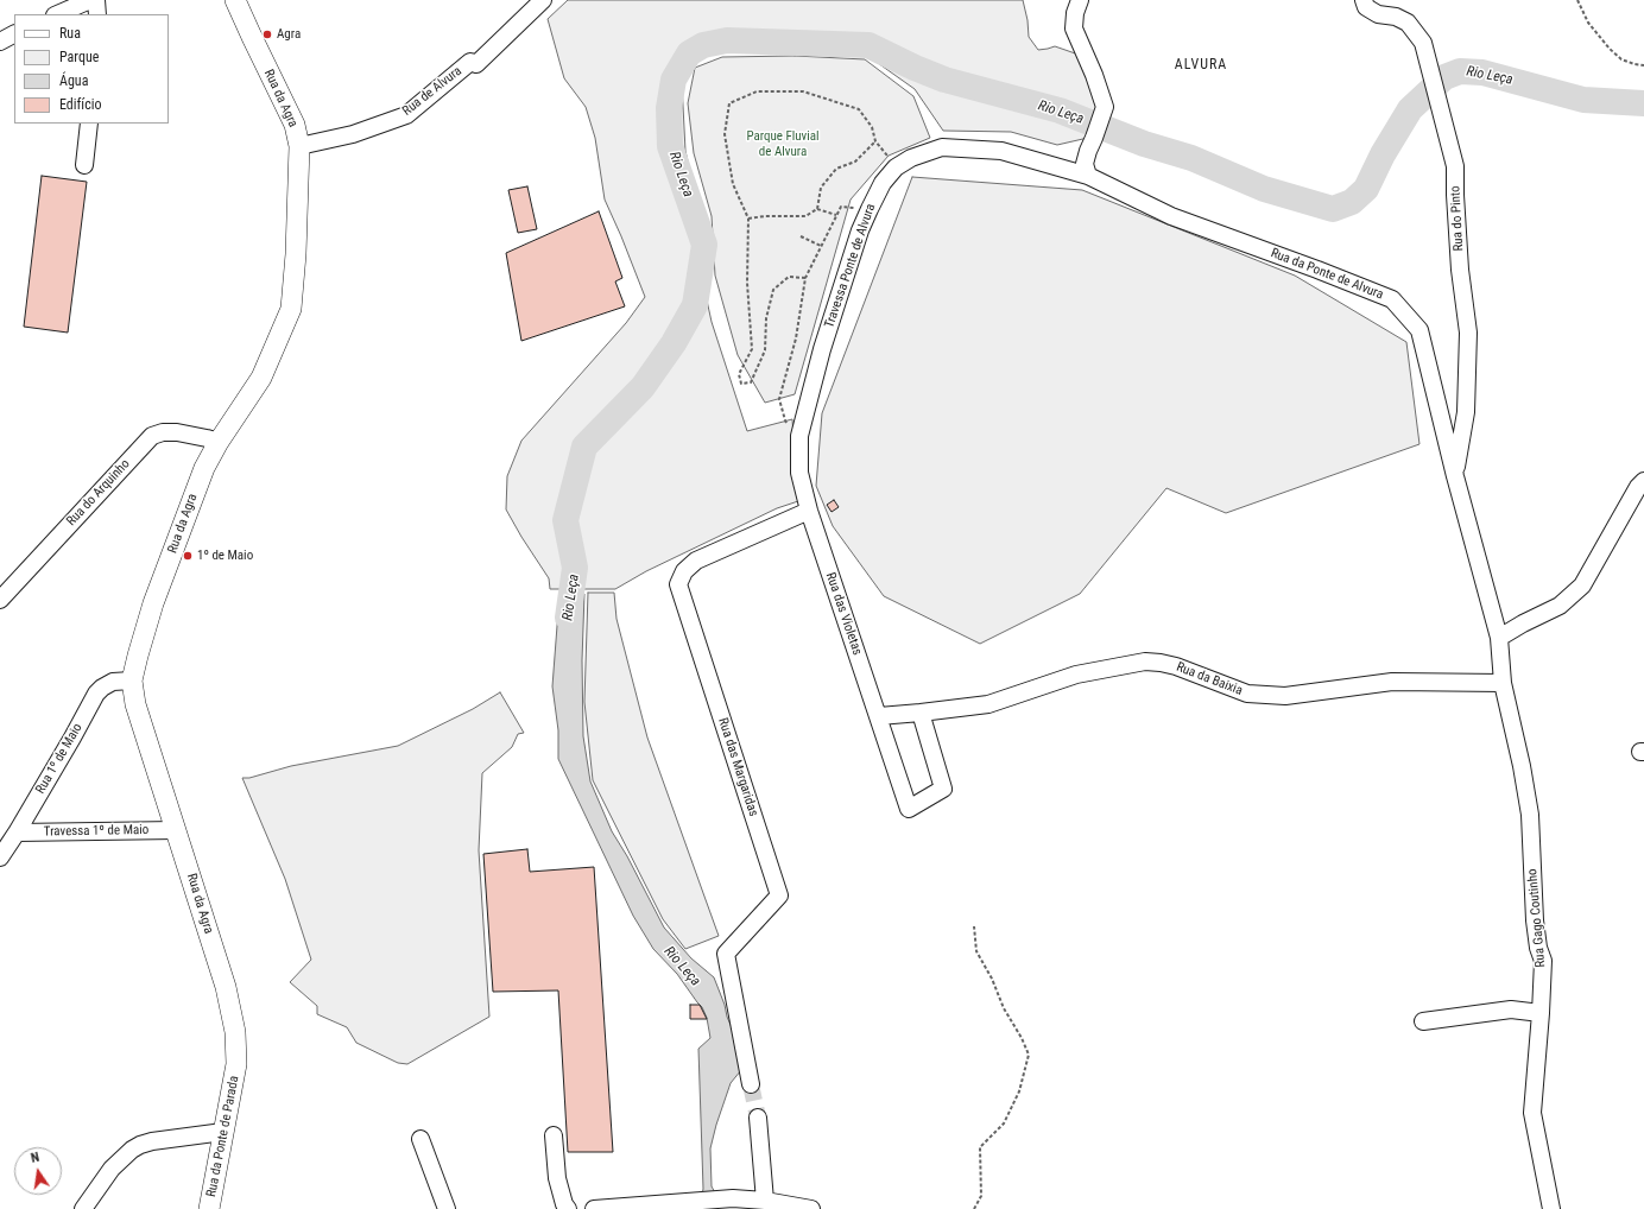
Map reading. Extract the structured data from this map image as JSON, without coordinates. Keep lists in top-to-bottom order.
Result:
{
  "streets": {
    "main road": ["Rua da Agra", "Rua da Ponte de Parada"],
    "street": [
      "Rua de Alvura",
      "Rua do Pinto",
      "Travessa Ponte de Alvura",
      "Rua da Ponte de Alvura",
      "Rua do Arquinho",
      "Rua das Violetas",
      "Rua da Baixia",
      "Rua 1º de Maio",
      "Rua das Margaridas",
      "Travessa 1º de Maio",
      "Rua Gago Coutinho"
    ]
  },
  "crossings": [
    ["Rua de Alvura", "Rua da Agra"],
    ["Rua da Agra", "Rua do Arquinho"],
    ["Rua da Agra", "Rua 1º de Maio"],
    ["Rua da Agra", "Travessa 1º de Maio"],
    ["Rua da Agra", "Rua da Ponte de Parada"],
    ["Rua do Pinto", "Rua da Ponte de Alvura"],
    ["Travessa Ponte de Alvura", "Rua da Ponte de Alvura"],
    ["Travessa Ponte de Alvura", "Rua das Violetas"],
    ["Travessa Ponte de Alvura", "Rua das Margaridas"],
    ["Rua da Ponte de Alvura", "Rua da Baixia"],
    ["Rua da Ponte de Alvura", "Rua Gago Coutinho"],
    ["Rua das Violetas", "Rua da Baixia"],
    ["Rua das Violetas", "Rua das Margaridas"],
    ["Rua da Baixia", "Rua Gago Coutinho"],
    ["Rua 1º de Maio", "Travessa 1º de Maio"]
  ],
  "districts": ["ALVURA"],
  "water": ["Rio Leça"],
  "parks": ["Parque Fluvial de Alvura"],
  "places": ["Agra", "1º de Maio"],
  "legend": [
    "Rua",
    "Parque",
    "Água",
    "Edifício"
  ],
  "north": "top"
}
